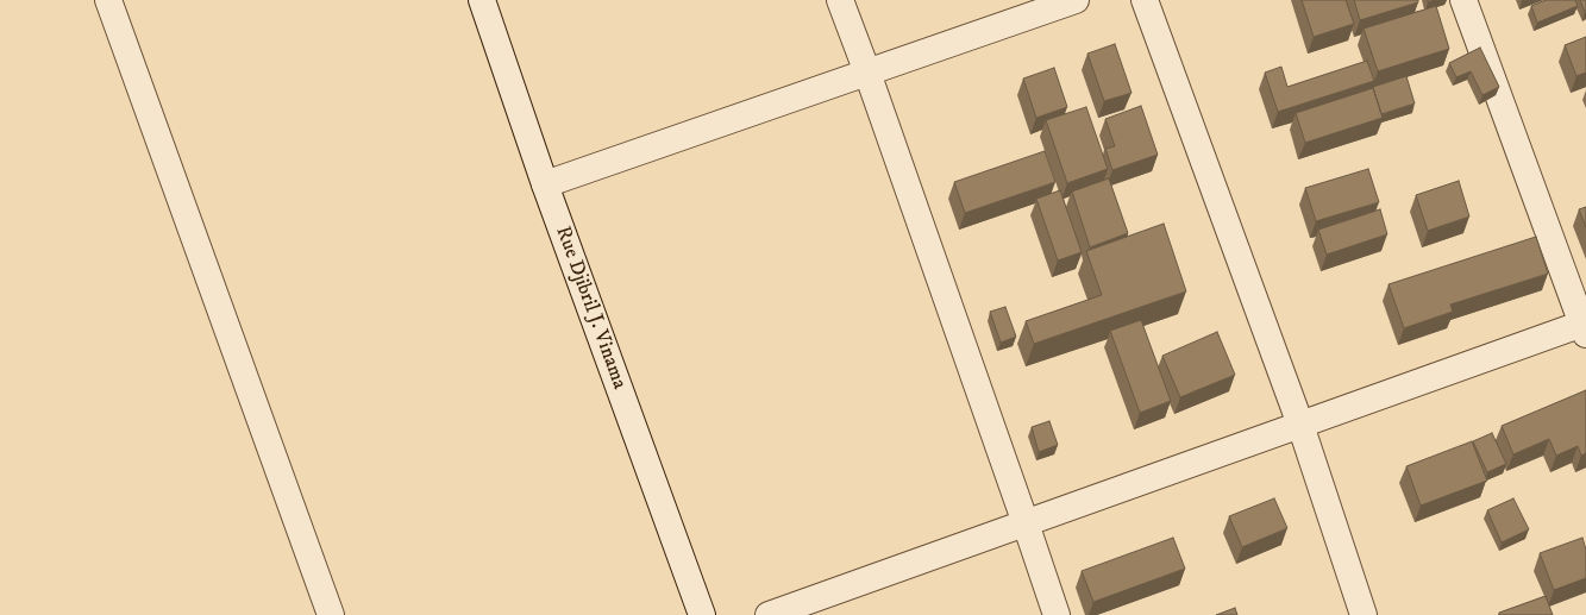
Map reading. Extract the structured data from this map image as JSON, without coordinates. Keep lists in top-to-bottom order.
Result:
{
  "streets": {
    "street": ["Rue Djibril J. Vinama"]
  }
}
